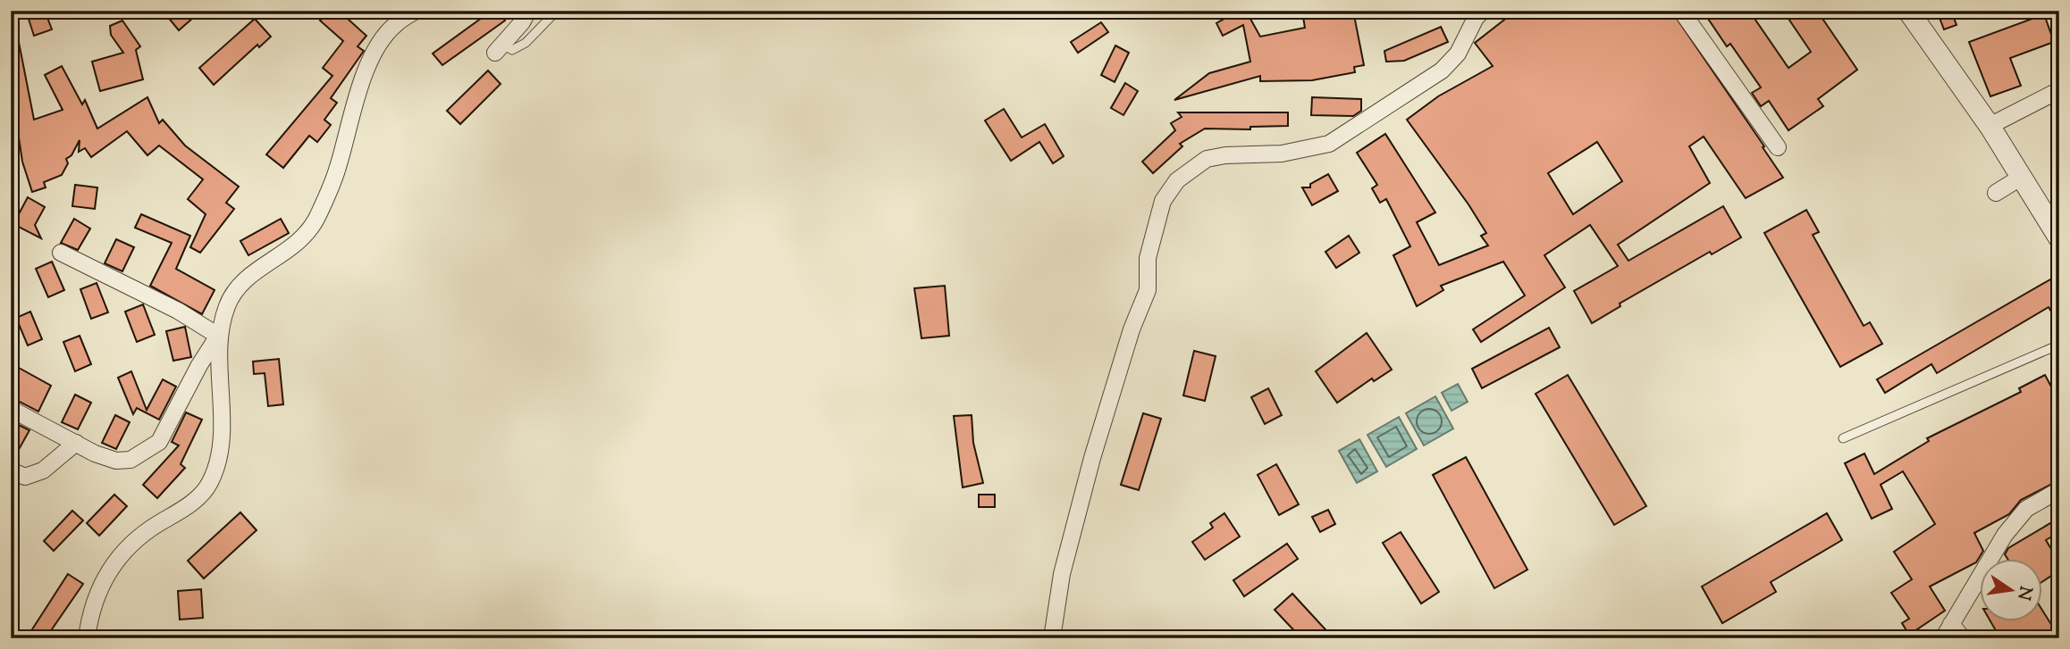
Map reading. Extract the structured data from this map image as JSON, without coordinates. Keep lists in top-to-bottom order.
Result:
{
  "north": "right"
}
